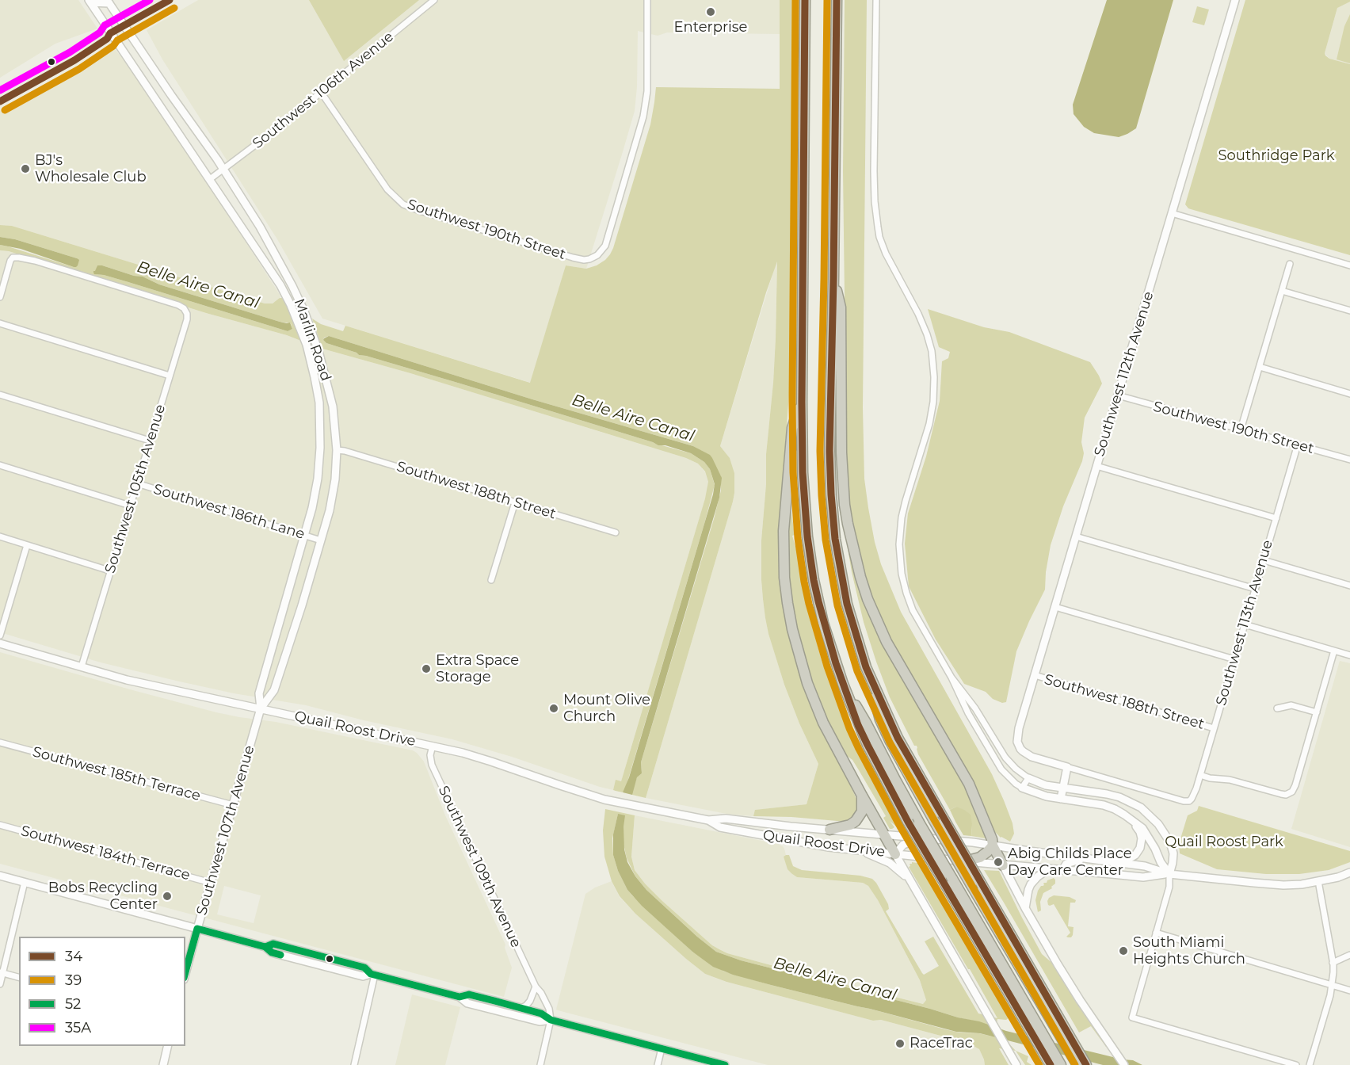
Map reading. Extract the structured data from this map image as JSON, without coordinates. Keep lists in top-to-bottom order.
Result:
{
  "streets": {
    "main road": [
      "Marlin Road",
      "Southwest 112th Avenue",
      "Quail Roost Drive",
      "Southwest 107th Avenue"
    ],
    "street": [
      "Southwest 106th Avenue",
      "Southwest 190th Street",
      "Southwest 105th Avenue",
      "Southwest 188th Street",
      "Southwest 186th Lane",
      "Southwest 113th Avenue",
      "Southwest 185th Terrace",
      "Southwest 184th Terrace",
      "Southwest 109th Avenue"
    ]
  },
  "crossings": [
    ["Southwest 106th Avenue", "Southwest 190th Street"],
    ["Southwest 106th Avenue", "Marlin Road"],
    ["Southwest 190th Street", "Southwest 112th Avenue"],
    ["Southwest 190th Street", "Southwest 113th Avenue"],
    ["Marlin Road", "Southwest 188th Street"],
    ["Marlin Road", "Southwest 107th Avenue"],
    ["Southwest 112th Avenue", "Southwest 188th Street"],
    ["Southwest 112th Avenue", "Southwest 113th Avenue"],
    ["Southwest 105th Avenue", "Southwest 186th Lane"],
    ["Southwest 105th Avenue", "Quail Roost Drive"],
    ["Southwest 188th Street", "Southwest 113th Avenue"],
    ["Southwest 188th Street", "Southwest 107th Avenue"],
    ["Southwest 186th Lane", "Southwest 107th Avenue"],
    ["Quail Roost Drive", "Southwest 107th Avenue"],
    ["Quail Roost Drive", "Southwest 109th Avenue"],
    ["Southwest 185th Terrace", "Southwest 107th Avenue"],
    ["Southwest 107th Avenue", "Southwest 184th Terrace"]
  ],
  "water": ["Belle Aire Canal"],
  "parks": ["Southridge Park", "Quail Roost Park"],
  "places": [
    "Enterprise",
    "BJ's Wholesale Club",
    "Extra Space Storage",
    "Mount Olive Church",
    "Abig Childs Place Day Care Center",
    "Bobs Recycling Center",
    "South Miami Heights Church",
    "RaceTrac"
  ],
  "lines": [
    "transit line 34",
    "transit line 39",
    "transit line 35A",
    "transit line 52"
  ],
  "legend": [
    "34",
    "39",
    "52",
    "35A"
  ]
}
